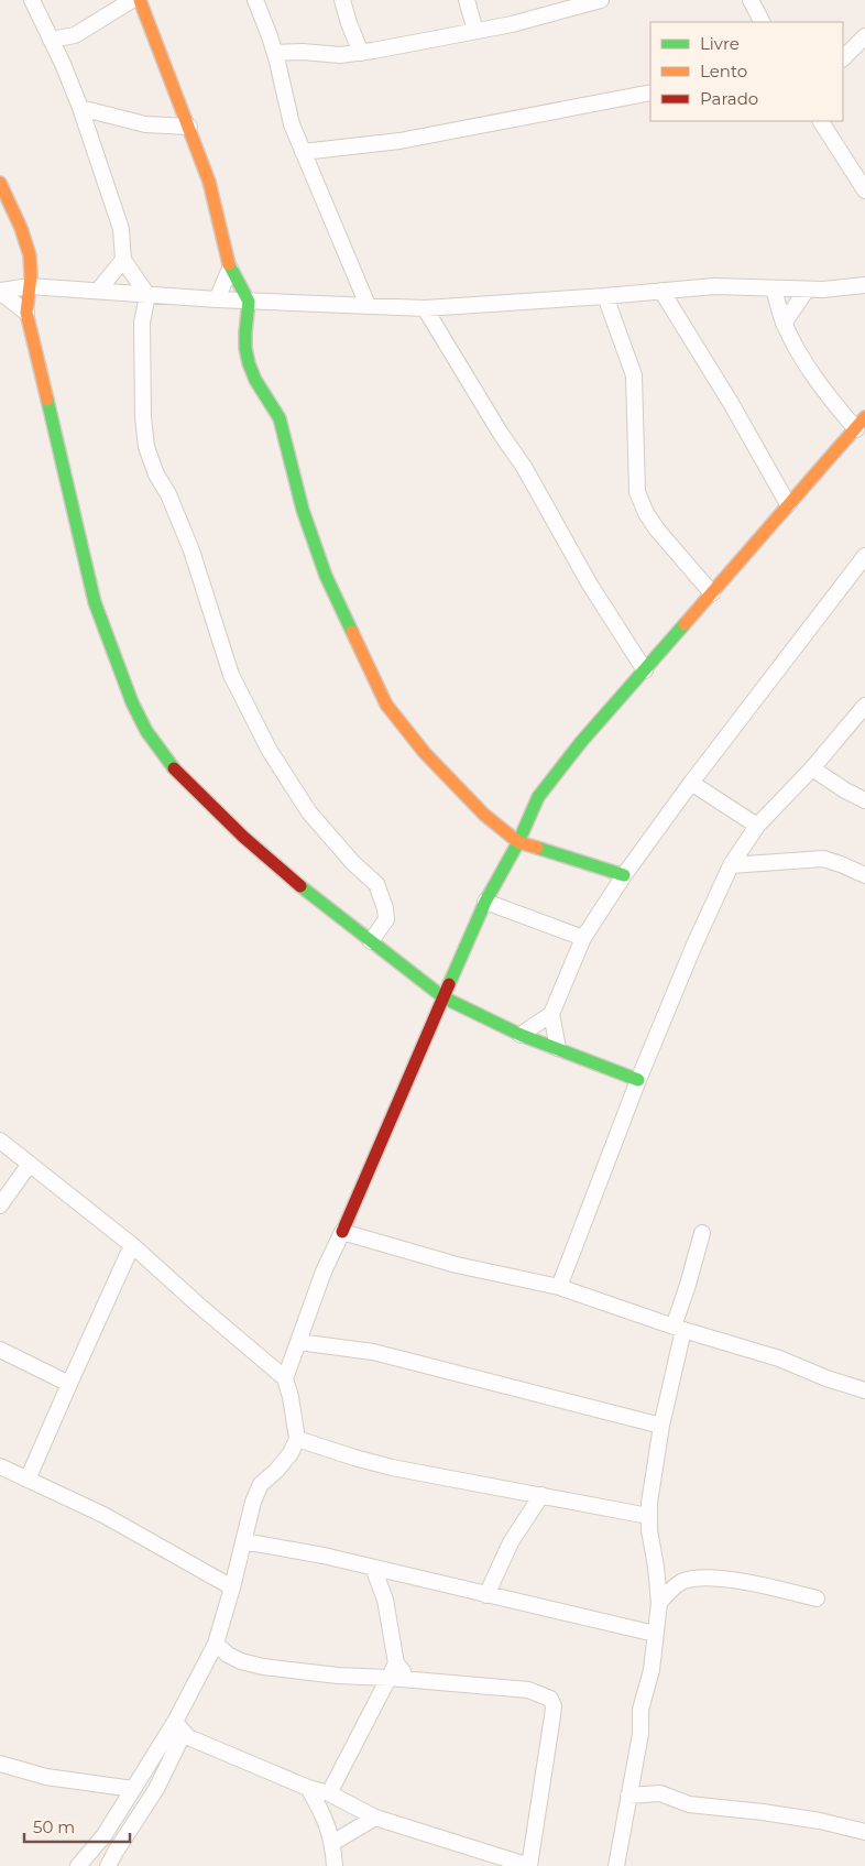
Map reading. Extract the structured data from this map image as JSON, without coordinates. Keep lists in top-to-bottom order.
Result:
{
  "legend": ["Livre", "Lento", "Parado"],
  "scale_bar": "50 m"
}
